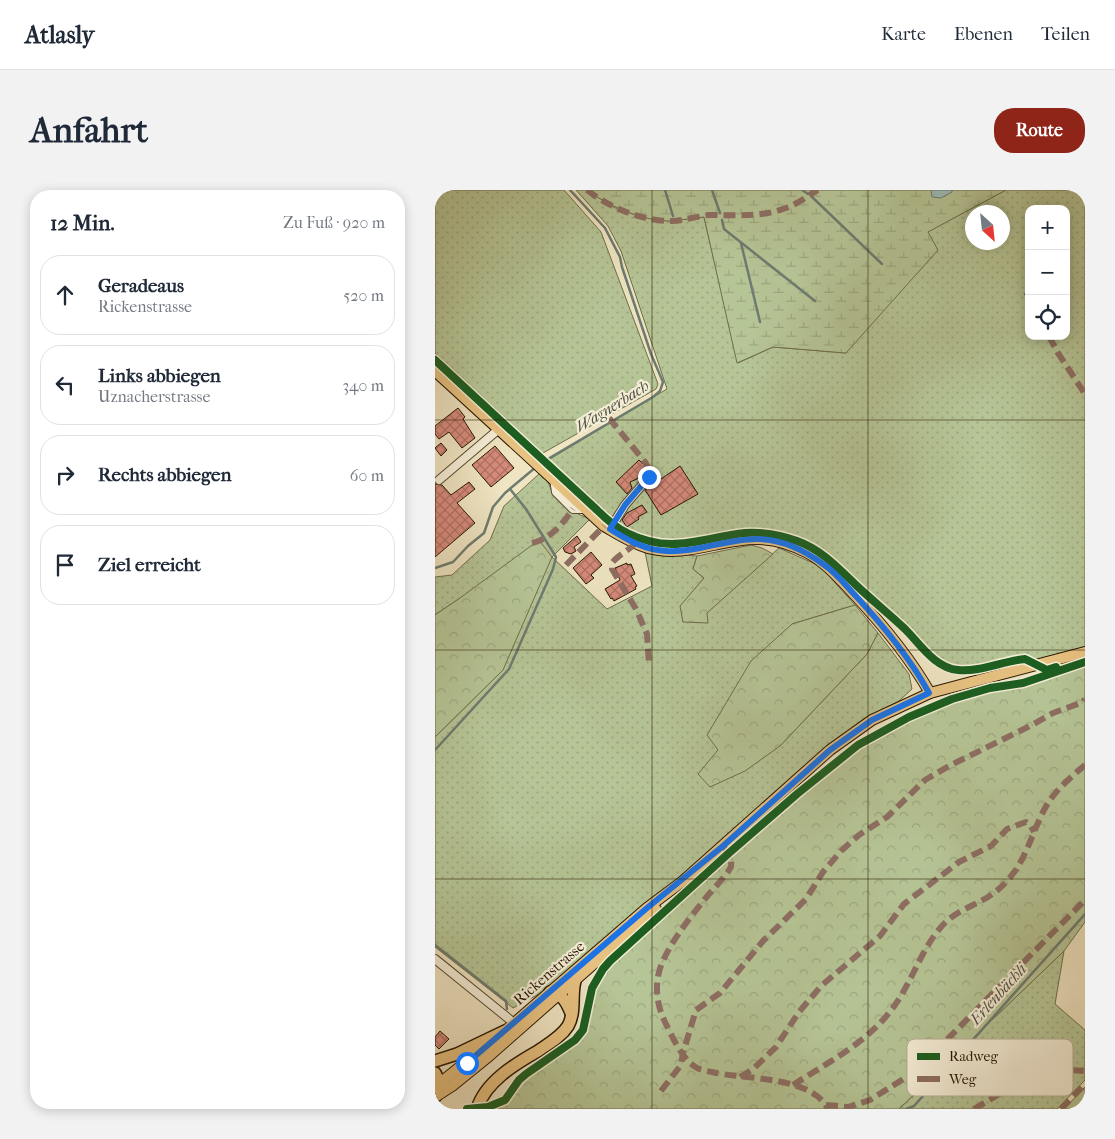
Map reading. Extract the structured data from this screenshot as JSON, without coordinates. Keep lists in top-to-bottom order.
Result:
{
  "streets": {
    "main road": ["Rickenstrasse"]
  },
  "water": ["Wagnerbach", "Erlenbächli"],
  "legend": ["Radweg", "Weg"],
  "north": "bottom right",
  "page": {
    "header": "Atlasly",
    "nav": ["Karte", "Ebenen", "Teilen"],
    "buttons": "Route",
    "title": "Anfahrt",
    "heading": ["12 Min.", "Zu Fuß · 920 m"],
    "map_buttons": ["+", "−"],
    "list": [
      ["Geradeaus", "Rickenstrasse", "520 m"],
      ["Links abbiegen", "Uznacherstrasse", "340 m"],
      ["Rechts abbiegen", "60 m"],
      "Ziel erreicht"
    ]
  }
}
